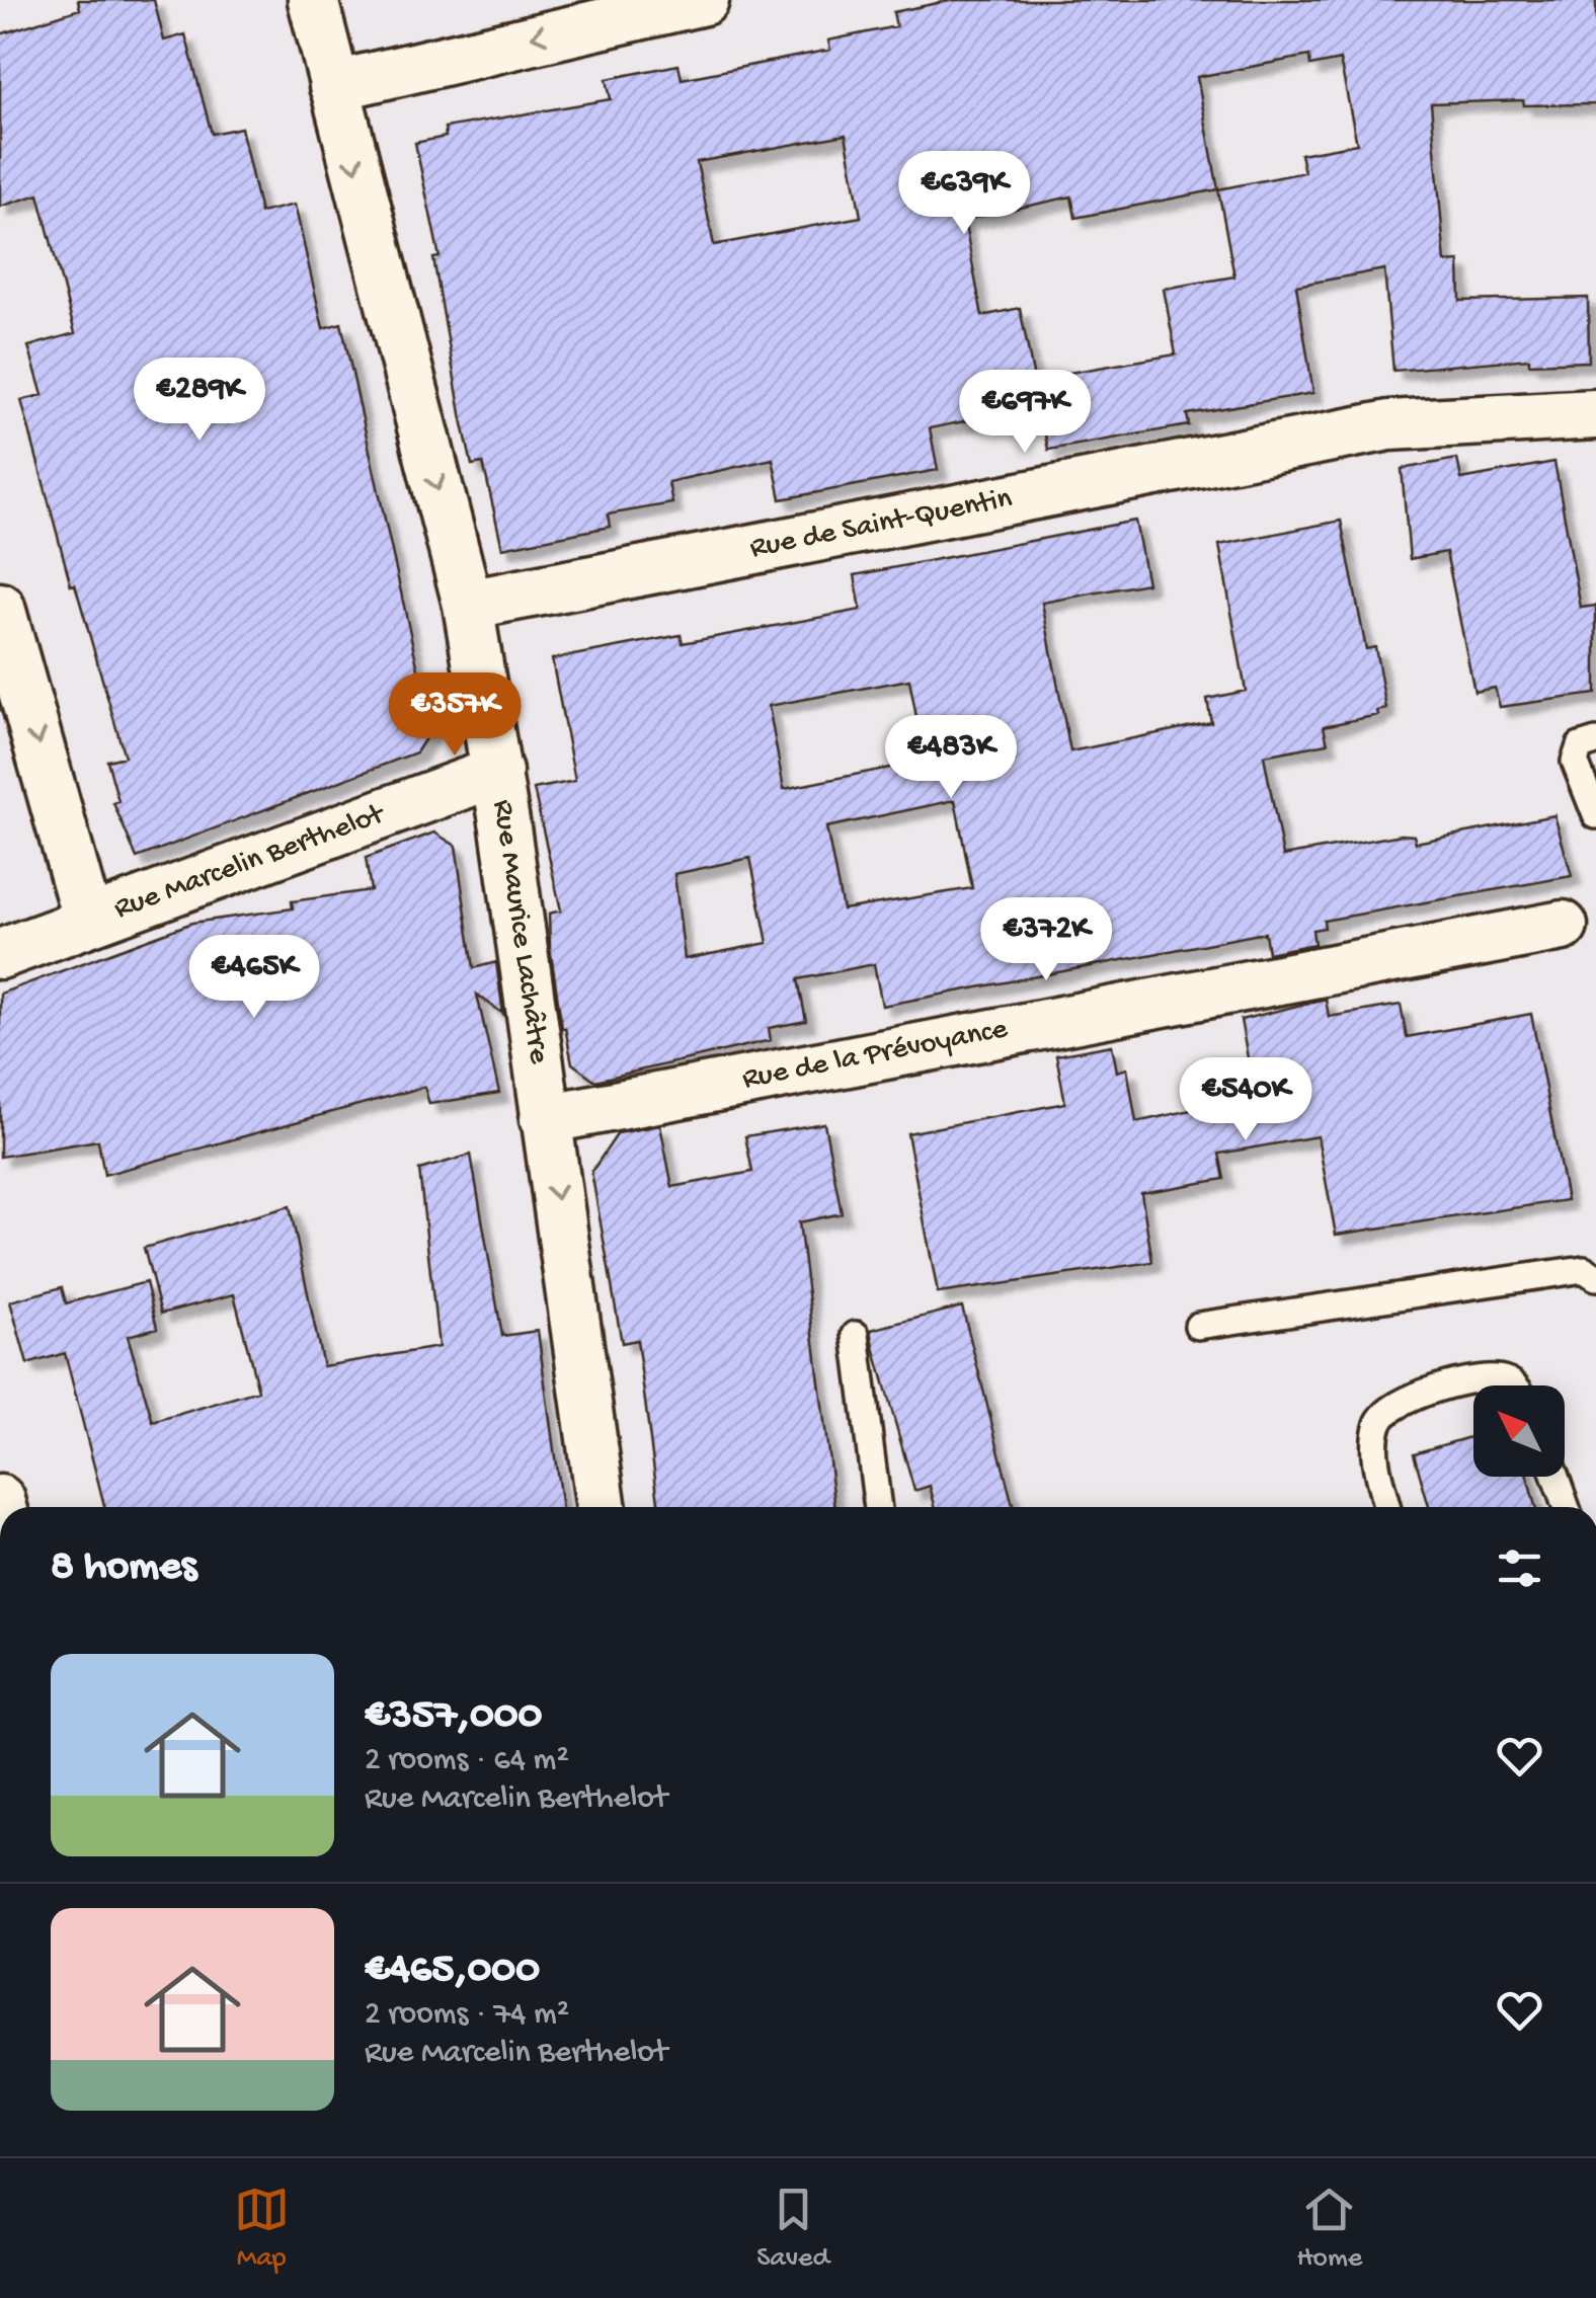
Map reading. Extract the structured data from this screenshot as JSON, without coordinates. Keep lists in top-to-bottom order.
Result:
{
  "streets": {
    "street": [
      "Rue de Saint-Quentin",
      "Rue Marcelin Berthelot",
      "Rue Maurice Lachâtre",
      "Rue de la Prévoyance"
    ]
  },
  "crossings": [
    ["Rue de Saint-Quentin", "Rue Maurice Lachâtre"],
    ["Rue Marcelin Berthelot", "Rue Maurice Lachâtre"],
    ["Rue Maurice Lachâtre", "Rue de la Prévoyance"]
  ],
  "one_way": ["Rue Maurice Lachâtre"],
  "north": "top left",
  "page": {
    "price": [
      "€639K",
      "€289K",
      "€697K",
      "€357K",
      "€483K",
      "€372K",
      "€465K",
      "€540K"
    ],
    "heading": "8 homes",
    "list": [
      {
        "name": "€357,000",
        "note": "2 rooms · 64 m² · Rue Marcelin Berthelot"
      },
      {
        "name": "€465,000",
        "note": "2 rooms · 74 m² · Rue Marcelin Berthelot"
      }
    ],
    "tabs": ["Map", "Saved", "Home"]
  }
}
